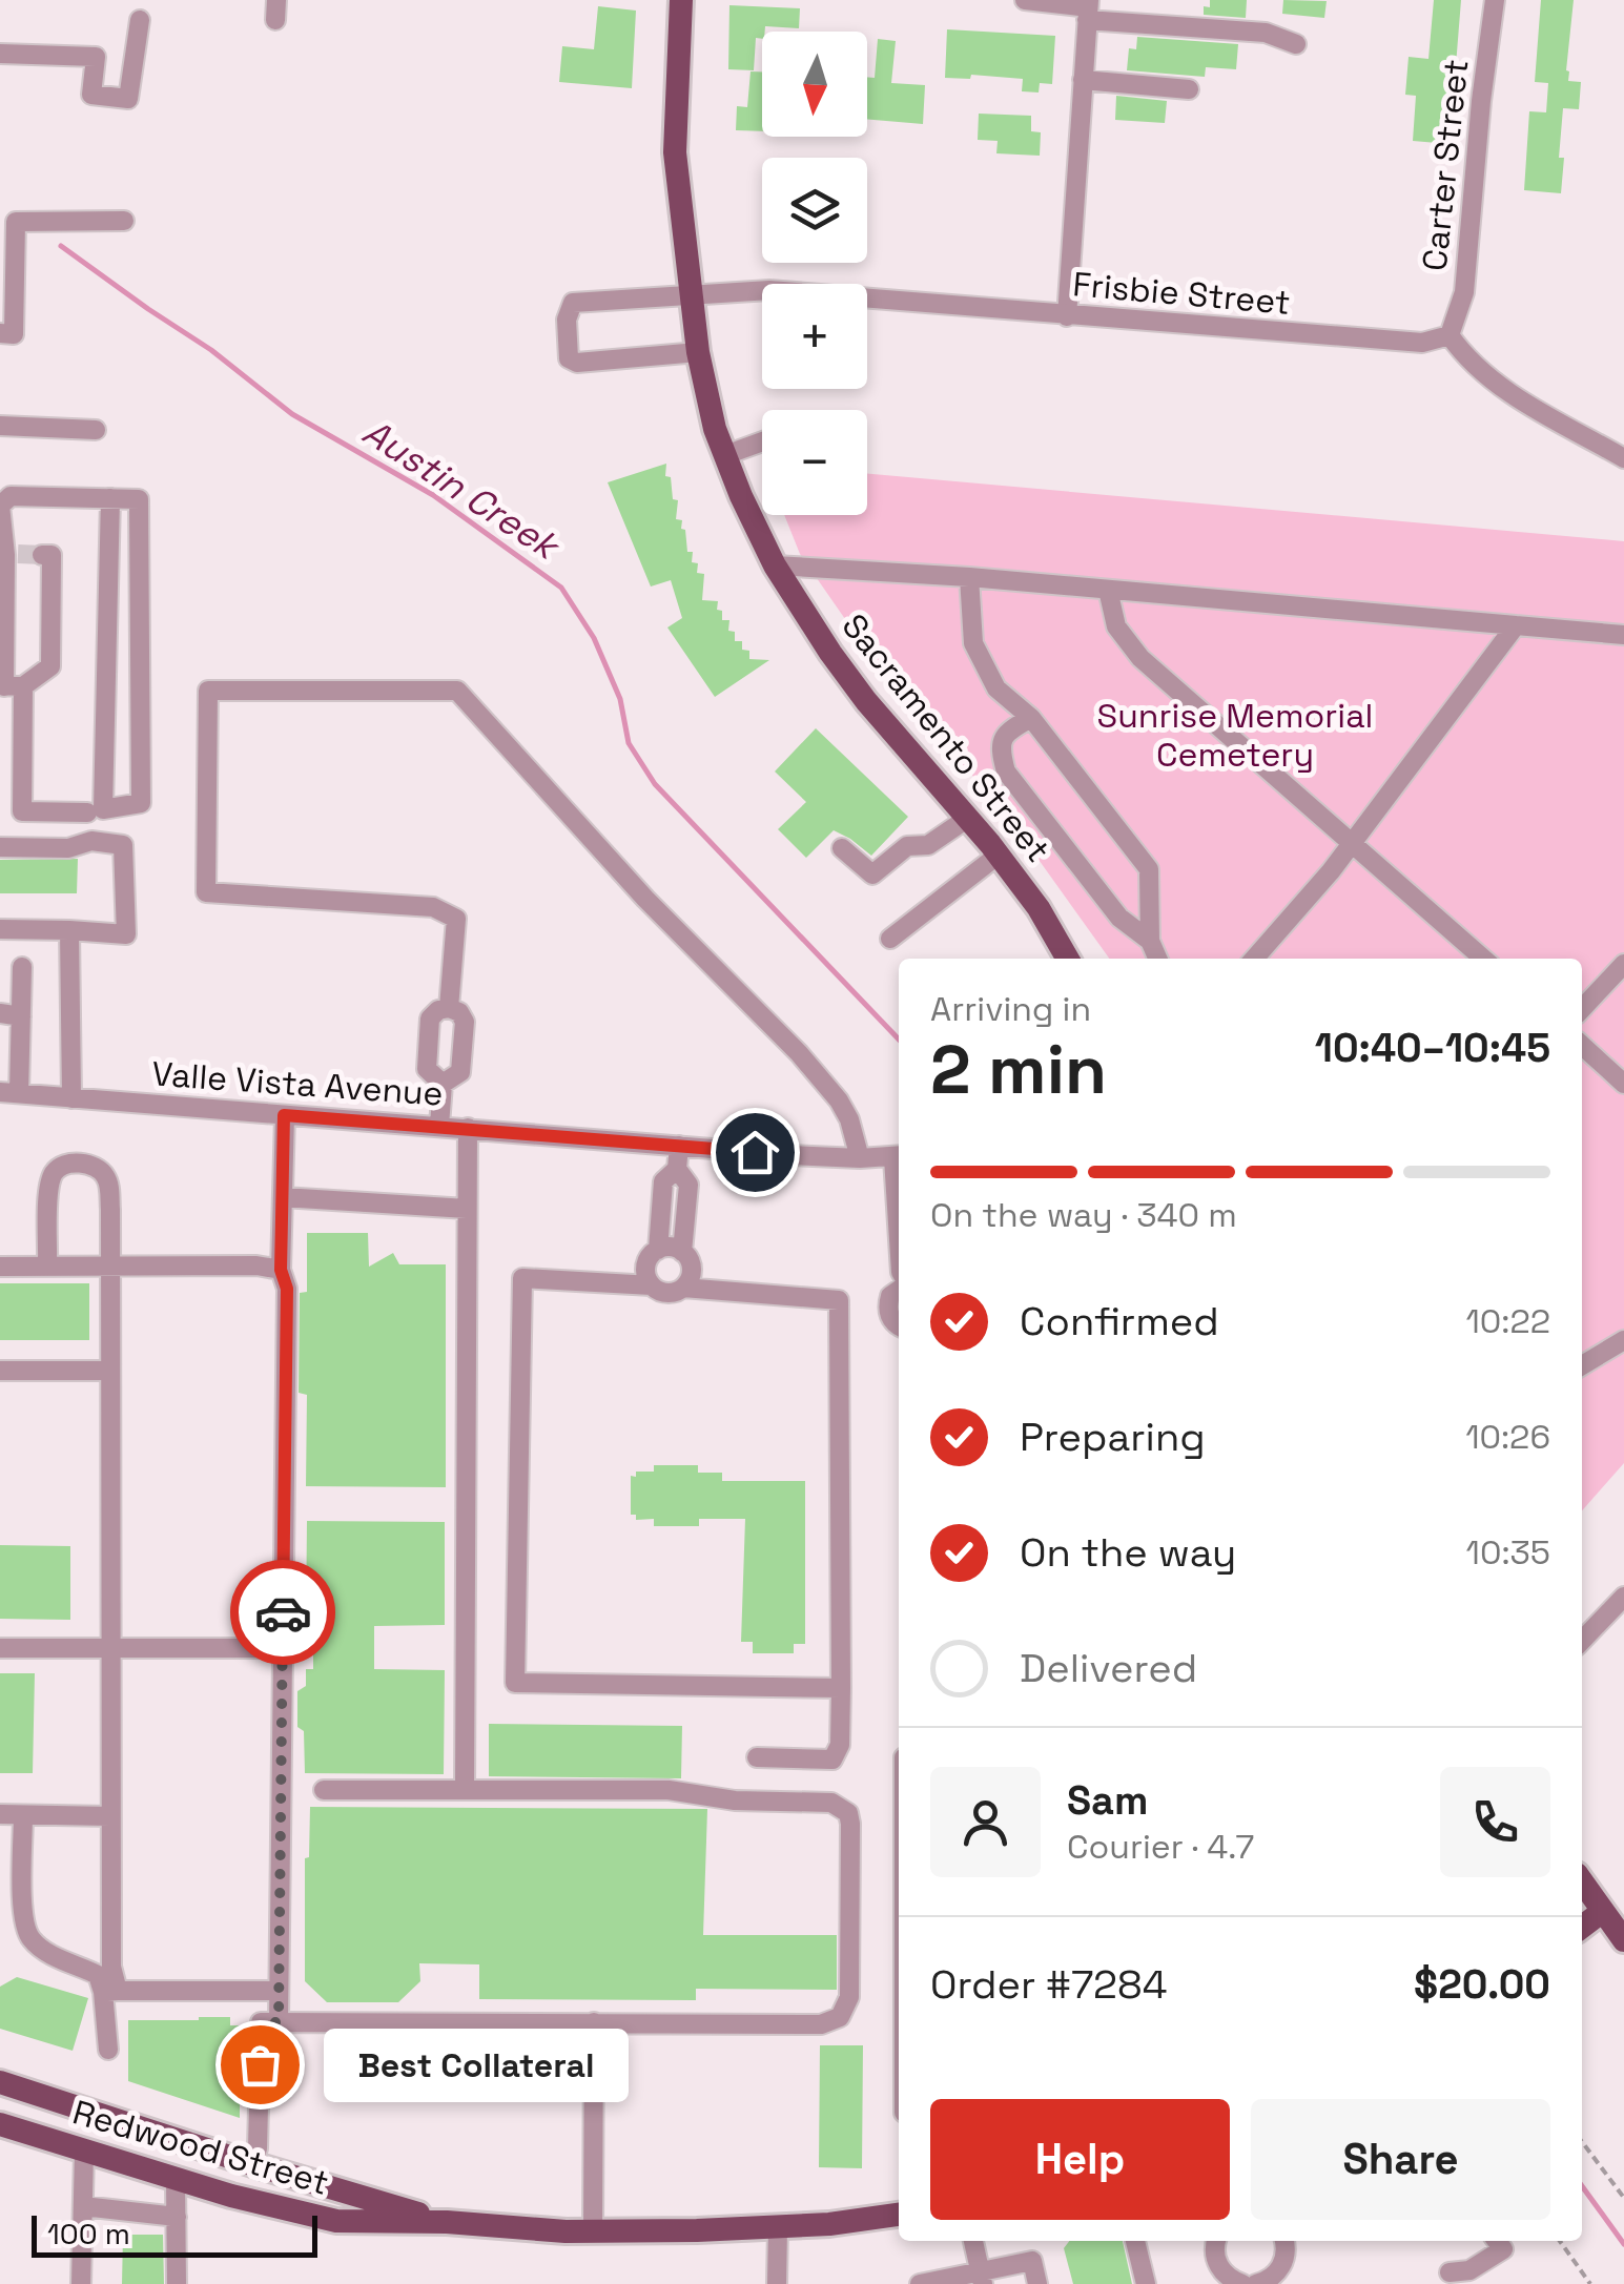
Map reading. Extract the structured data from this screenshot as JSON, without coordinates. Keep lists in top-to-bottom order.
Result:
{
  "streets": {
    "main road": ["Sacramento Street", "Redwood Street"],
    "street": ["Carter Street", "Frisbie Street", "Valle Vista Avenue"]
  },
  "crossings": [
    ["Carter Street", "Frisbie Street"],
    ["Frisbie Street", "Sacramento Street"]
  ],
  "water": ["Austin Creek"],
  "parks": ["Sunrise Memorial Cemetery"],
  "places": ["Best Collateral"],
  "scale_bar": "100 m",
  "north": "bottom",
  "page": {
    "map_buttons": ["+", "−"],
    "heading": ["2 min", "Arriving in", "10:40–10:45"],
    "panel": [
      "Sam",
      "Courier · 4.7",
      "Order #7284",
      "$20.00"
    ],
    "bar": "On the way · 340 m",
    "list": [
      ["Confirmed", "10:22"],
      ["Preparing", "10:26"],
      ["On the way", "10:35"],
      "Delivered"
    ],
    "bubble": "Best Collateral",
    "buttons": ["Help", "Share"],
    "scale": "100 m"
  }
}
